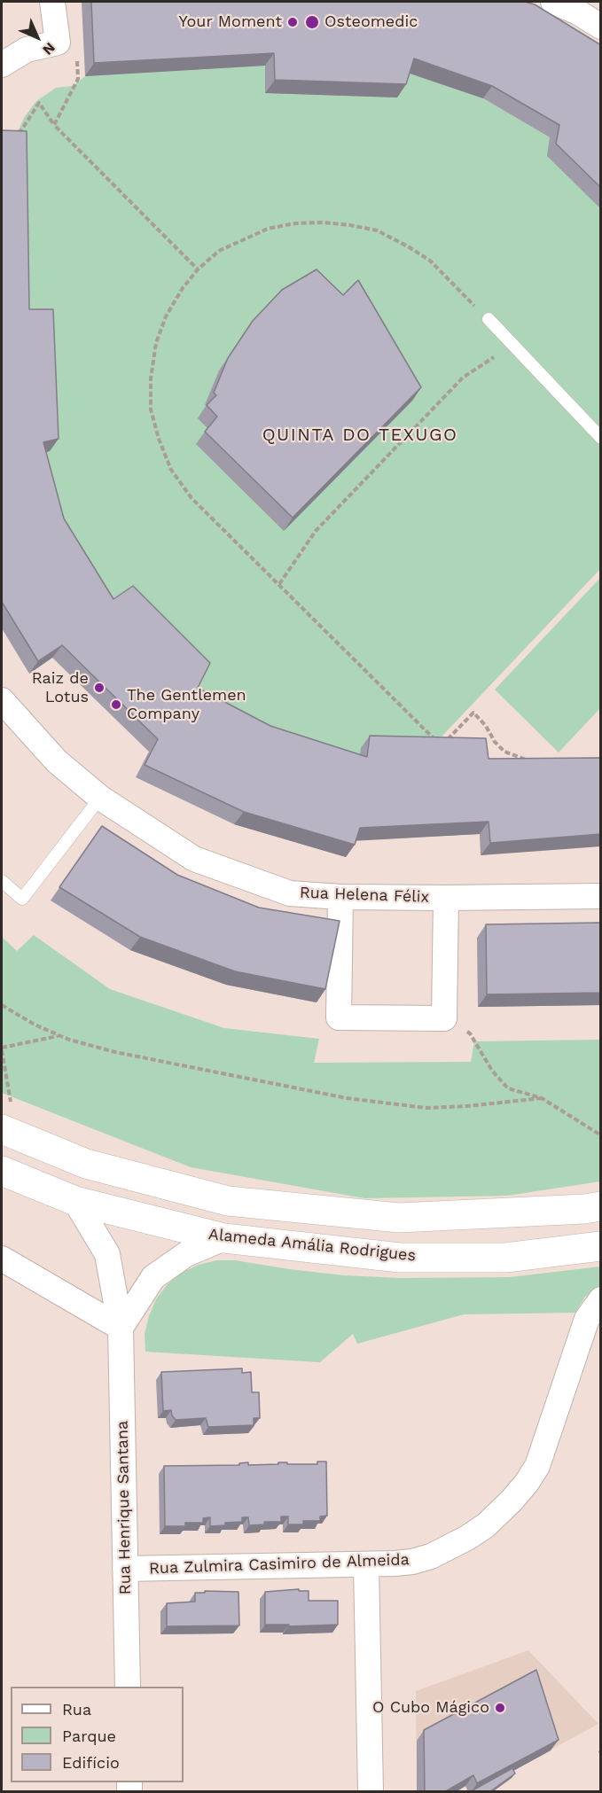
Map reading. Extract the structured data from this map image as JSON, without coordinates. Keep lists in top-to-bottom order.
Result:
{
  "streets": {
    "street": [
      "Rua Helena Félix",
      "Alameda Amália Rodrigues",
      "Rua Henrique Santana",
      "Rua Zulmira Casimiro de Almeida"
    ]
  },
  "crossings": [
    ["Alameda Amália Rodrigues", "Rua Henrique Santana"],
    ["Rua Henrique Santana", "Rua Zulmira Casimiro de Almeida"]
  ],
  "districts": ["QUINTA DO TEXUGO"],
  "places": [
    "Your Moment",
    "Osteomedic",
    "Raiz de Lotus",
    "The Gentlemen Company",
    "O Cubo Mágico"
  ],
  "legend": ["Rua", "Parque", "Edifício"],
  "north": "bottom right"
}
